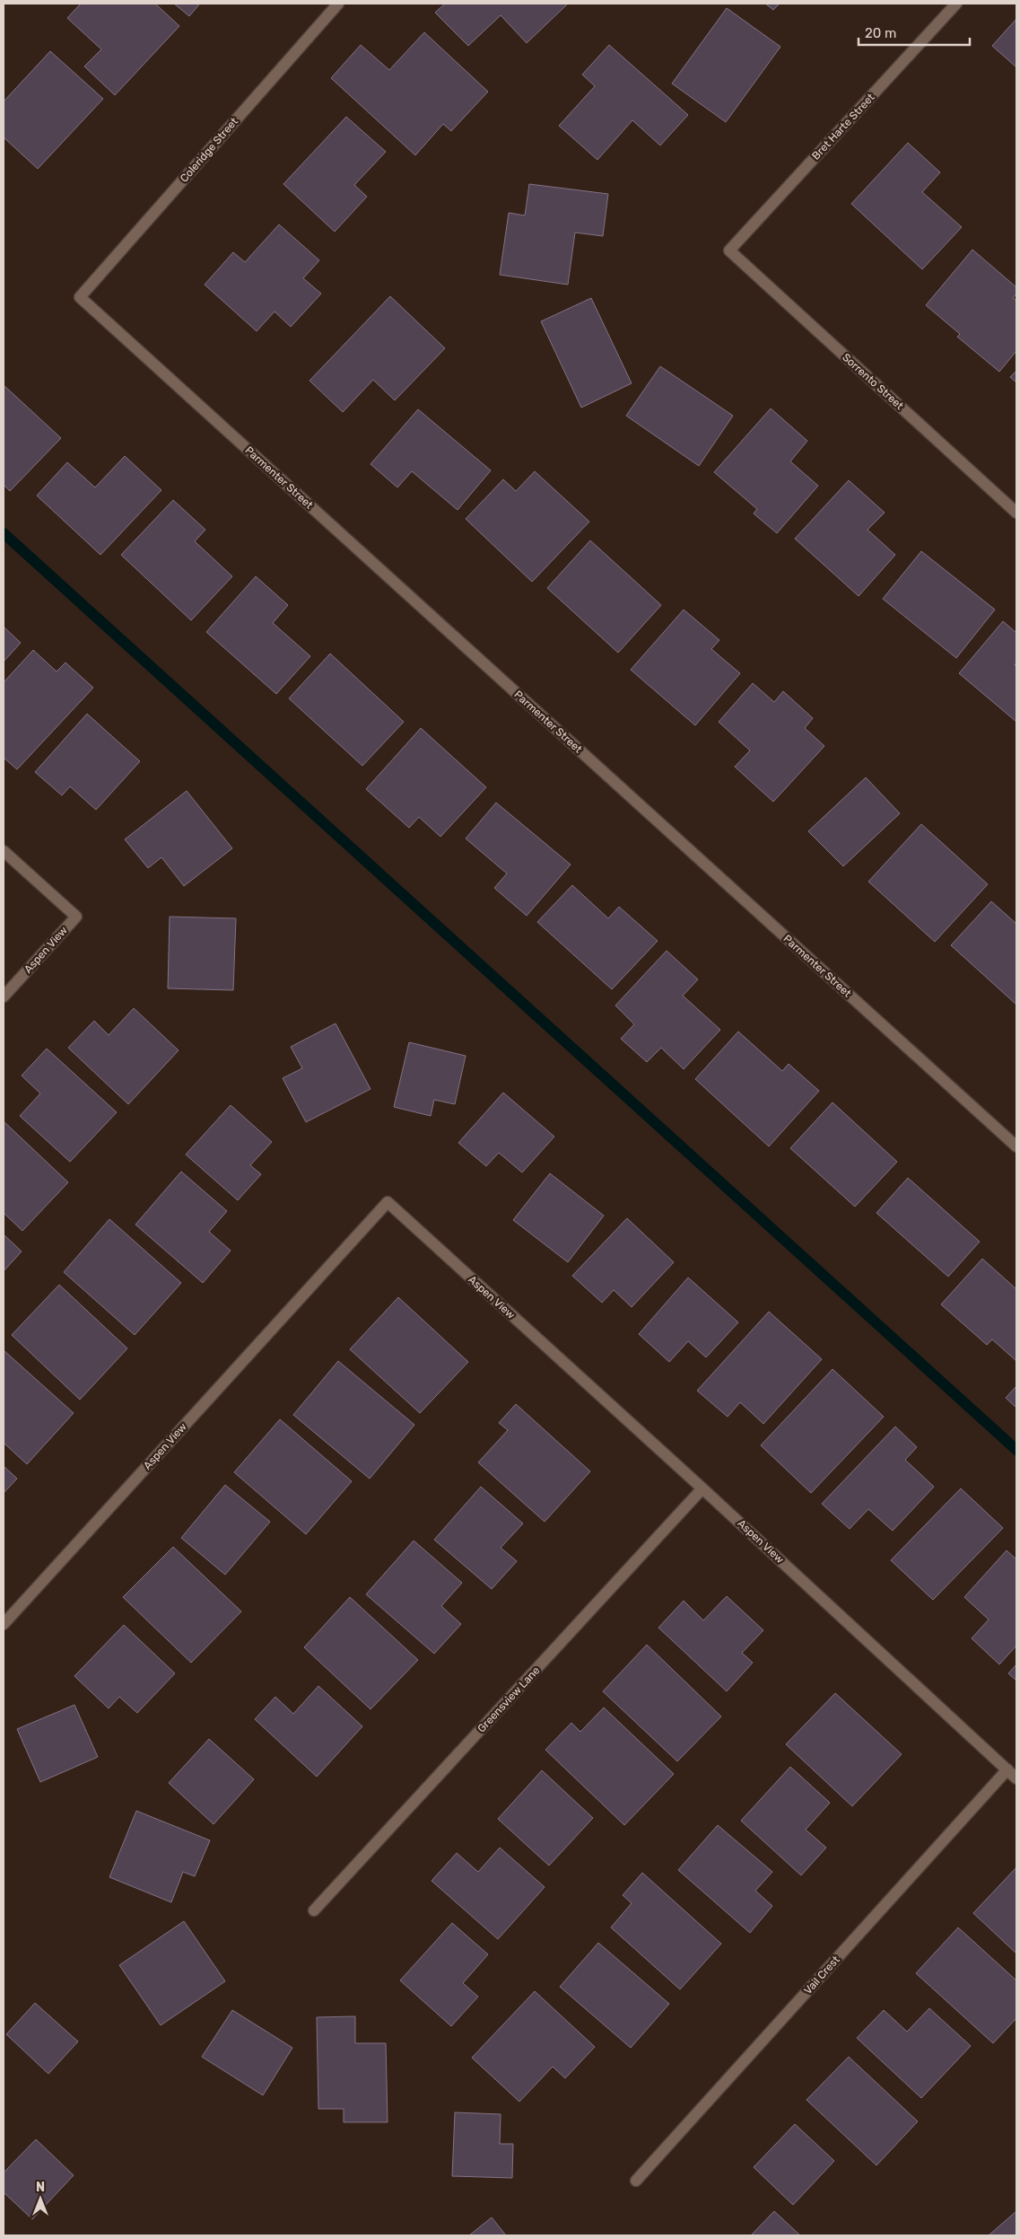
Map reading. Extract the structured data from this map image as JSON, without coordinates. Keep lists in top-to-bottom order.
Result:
{
  "streets": {
    "street": [
      "Bret Harte Street",
      "Coleridge Street",
      "Sorrento Street",
      "Parmenter Street",
      "Aspen View",
      "Greensview Lane",
      "Vail Crest"
    ]
  },
  "crossings": [
    ["Bret Harte Street", "Sorrento Street"],
    ["Coleridge Street", "Parmenter Street"],
    ["Aspen View", "Greensview Lane"],
    ["Aspen View", "Vail Crest"]
  ],
  "scale_bar": "20 m",
  "north": "top"
}
